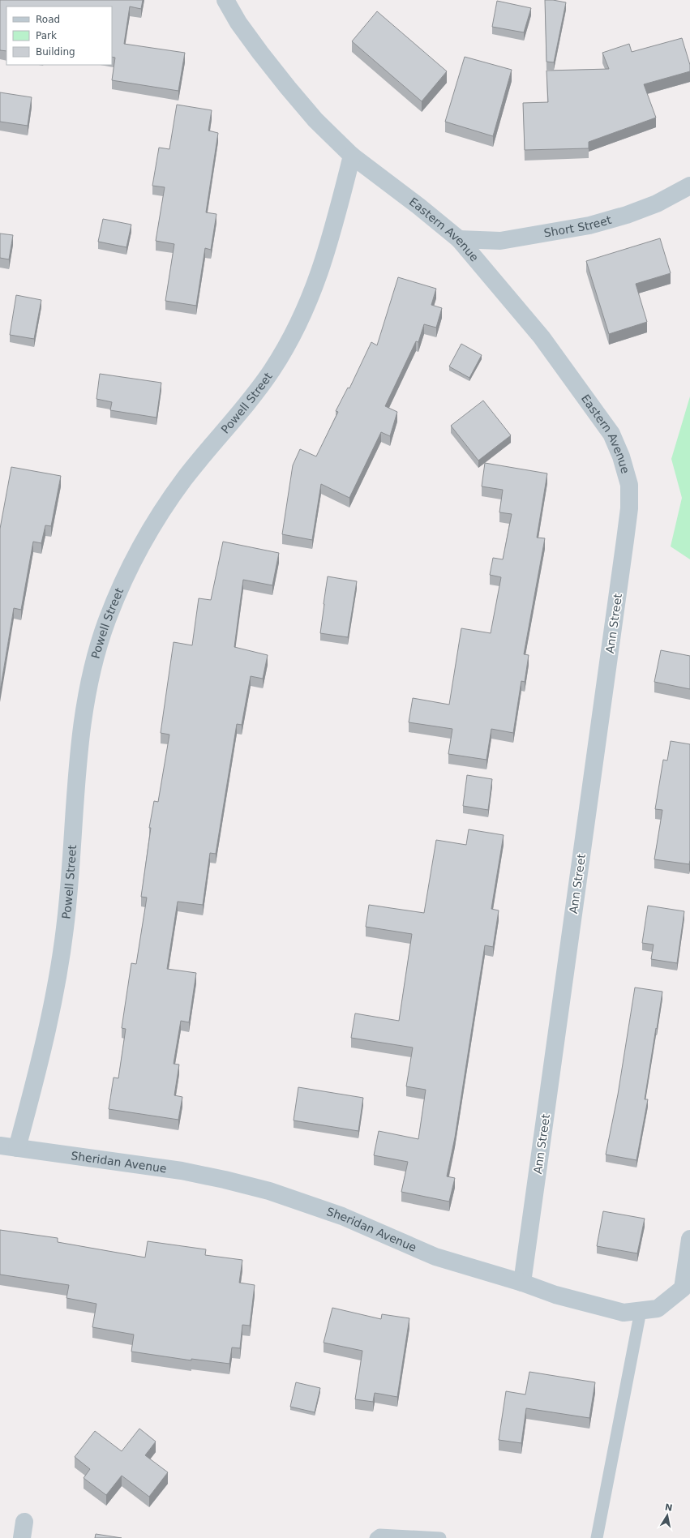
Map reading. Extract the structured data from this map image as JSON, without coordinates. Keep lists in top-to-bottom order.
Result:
{
  "streets": {
    "street": [
      "Short Street",
      "Eastern Avenue",
      "Powell Street",
      "Ann Street",
      "Sheridan Avenue"
    ]
  },
  "crossings": [
    ["Short Street", "Eastern Avenue"],
    ["Eastern Avenue", "Powell Street"],
    ["Eastern Avenue", "Ann Street"],
    ["Powell Street", "Sheridan Avenue"],
    ["Ann Street", "Sheridan Avenue"]
  ],
  "legend": ["Road", "Park", "Building"],
  "north": "top"
}
